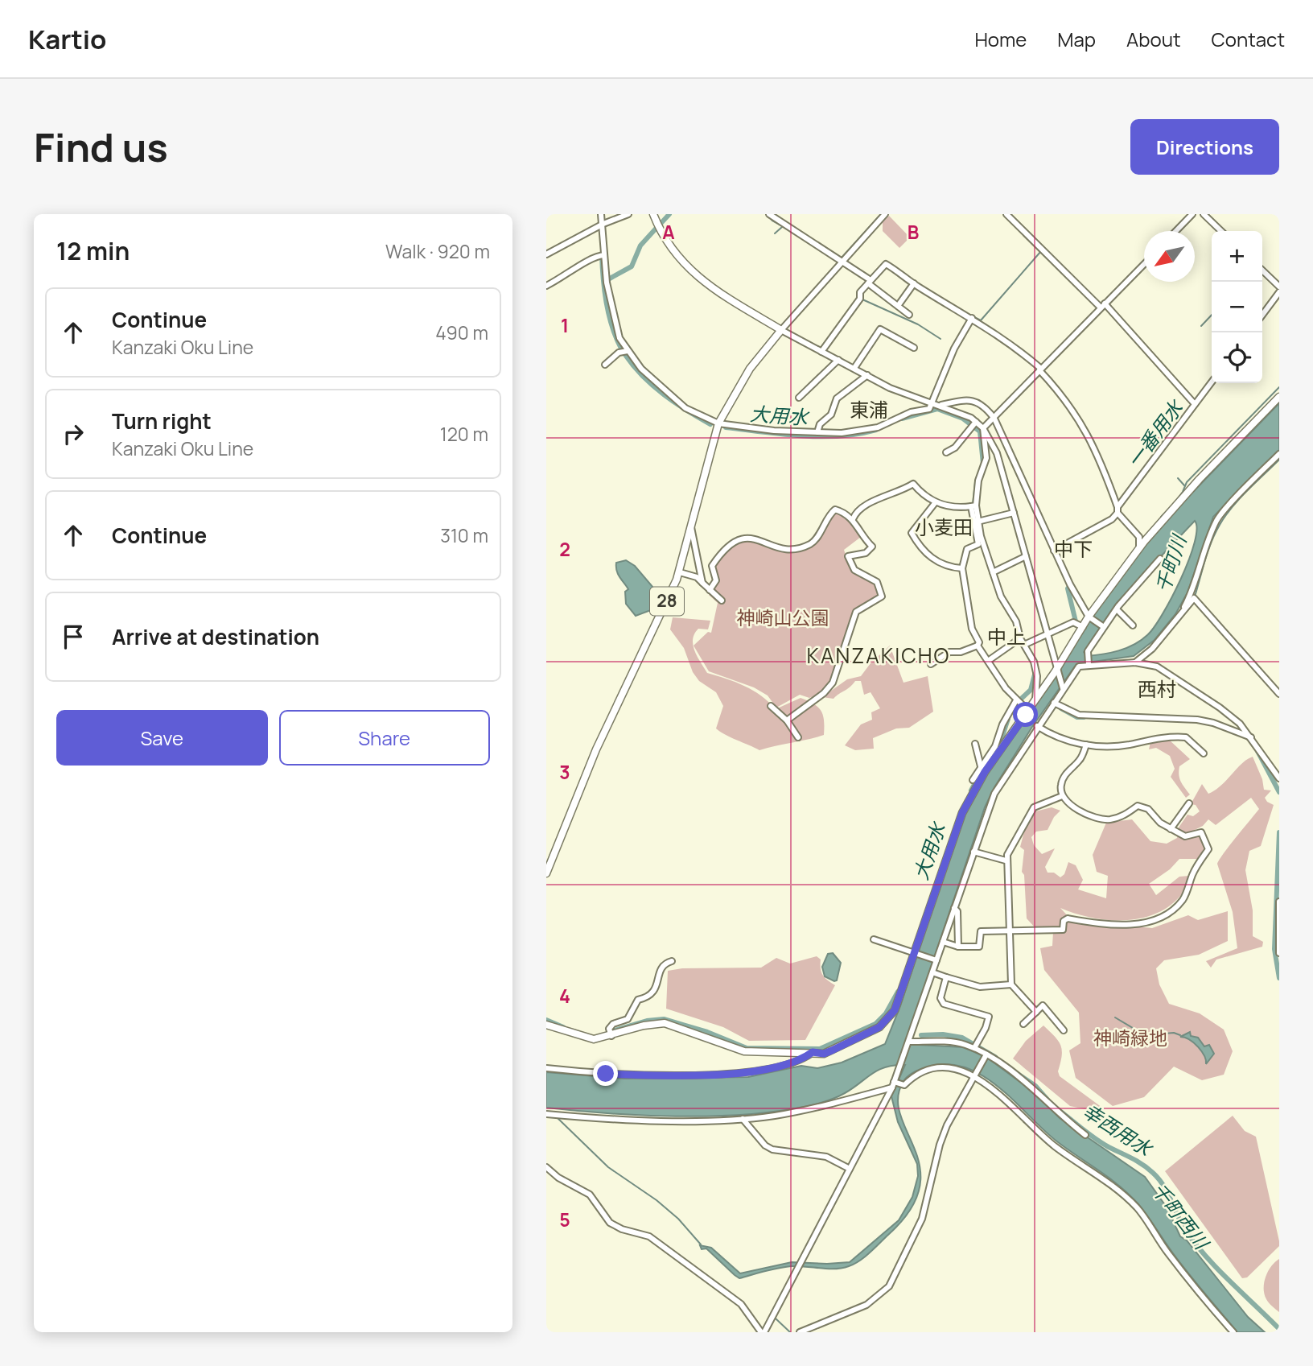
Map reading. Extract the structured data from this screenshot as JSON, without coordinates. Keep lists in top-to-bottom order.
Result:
{
  "streets": {
    "main road": ["28"]
  },
  "districts": [
    "東浦",
    "小麦田",
    "中下",
    "中上",
    "KANZAKICHO",
    "西村"
  ],
  "water": [
    "大用水",
    "一番用水",
    "千町川",
    "幸西用水",
    "千町西川"
  ],
  "parks": ["神崎山公園", "神崎緑地"],
  "north": "bottom left",
  "page": {
    "header": "Kartio",
    "nav": [
      "Home",
      "Map",
      "About",
      "Contact"
    ],
    "buttons": [
      "Directions",
      ["Save", "Share"]
    ],
    "title": "Find us",
    "heading": ["12 min", "Walk · 920 m"],
    "map_buttons": ["+", "−"],
    "list": [
      ["Continue", "Kanzaki Oku Line", "490 m"],
      ["Turn right", "Kanzaki Oku Line", "120 m"],
      ["Continue", "310 m"],
      "Arrive at destination"
    ]
  },
  "grid": {
    "columns": ["A", "B"],
    "rows": [
      "1",
      "2",
      "3",
      "4",
      "5"
    ]
  }
}
